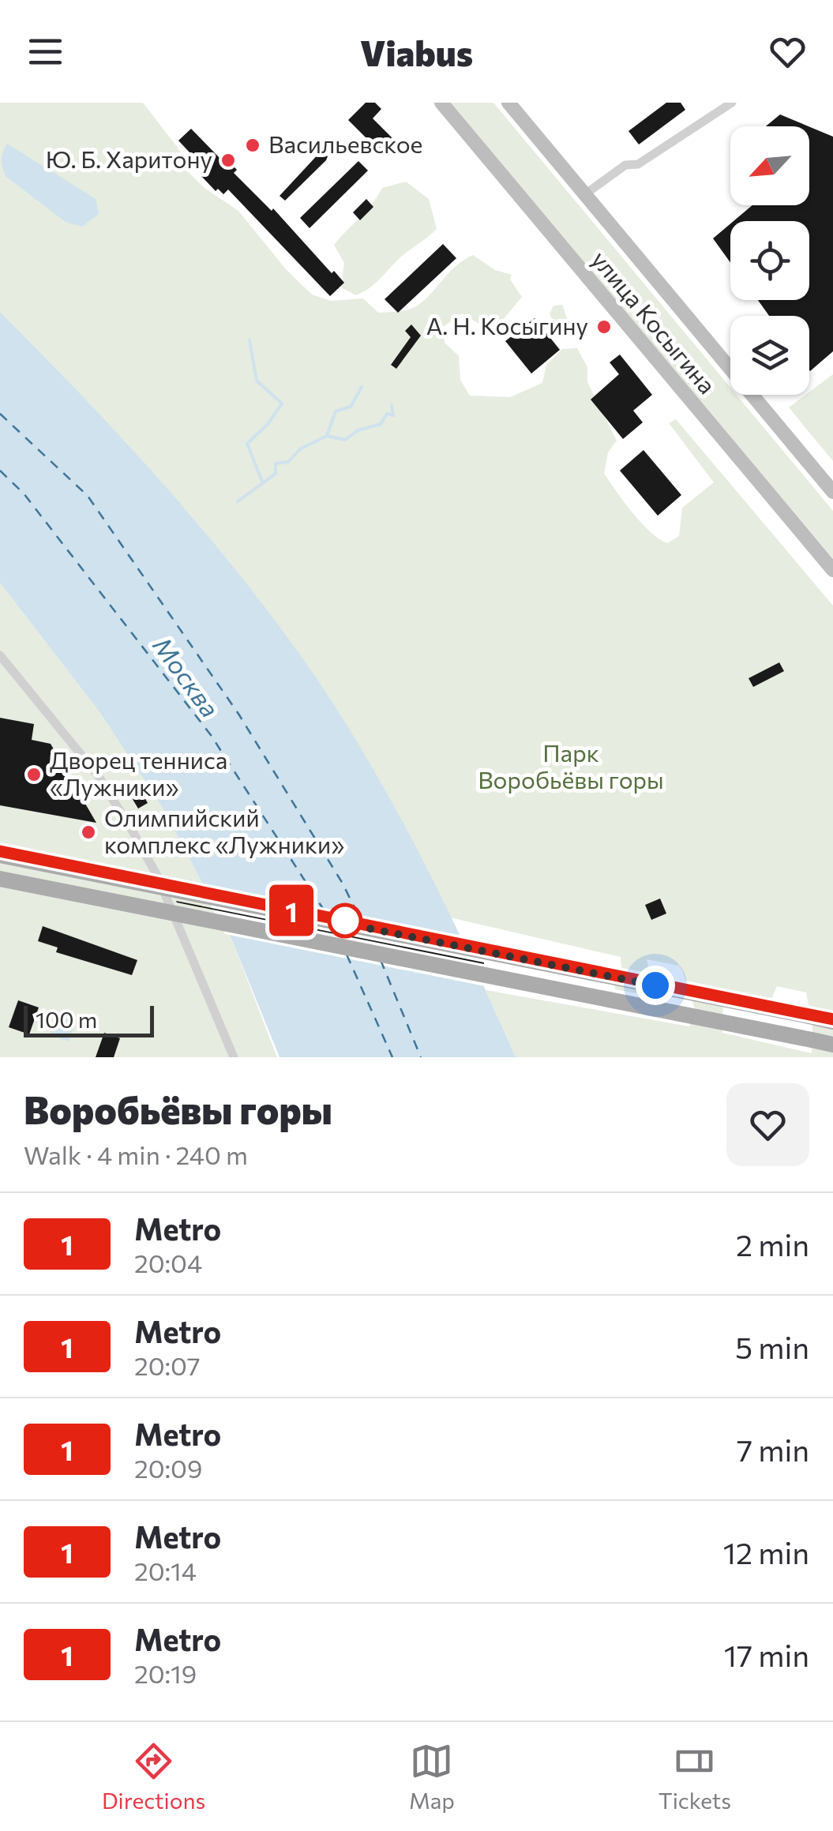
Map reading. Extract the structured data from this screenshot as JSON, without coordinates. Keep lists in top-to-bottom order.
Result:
{
  "streets": {
    "main road": ["улица Косыгина"]
  },
  "water": ["Москва"],
  "parks": ["Парк Воробьёвы горы"],
  "places": [
    "Васильевское",
    "Ю. Б. Харитону",
    "А. Н. Косыгину",
    "Дворец тенниса «Лужники»",
    "Олимпийский комплекс «Лужники»"
  ],
  "lines": ["metro line 1"],
  "scale_bar": "100 m",
  "north": "bottom left",
  "page": {
    "header": "Viabus",
    "on_map": "1",
    "scale": "100 m",
    "heading": ["Воробьёвы горы", "Walk · 4 min · 240 m"],
    "list": [
      {
        "mark": "1",
        "name": "Metro",
        "note": "20:04",
        "value": "2 min"
      },
      {
        "mark": "1",
        "name": "Metro",
        "note": "20:07",
        "value": "5 min"
      },
      {
        "mark": "1",
        "name": "Metro",
        "note": "20:09",
        "value": "7 min"
      },
      {
        "mark": "1",
        "name": "Metro",
        "note": "20:14",
        "value": "12 min"
      },
      {
        "mark": "1",
        "name": "Metro",
        "note": "20:19",
        "value": "17 min"
      }
    ],
    "tabs": ["Directions", "Map", "Tickets"]
  }
}
